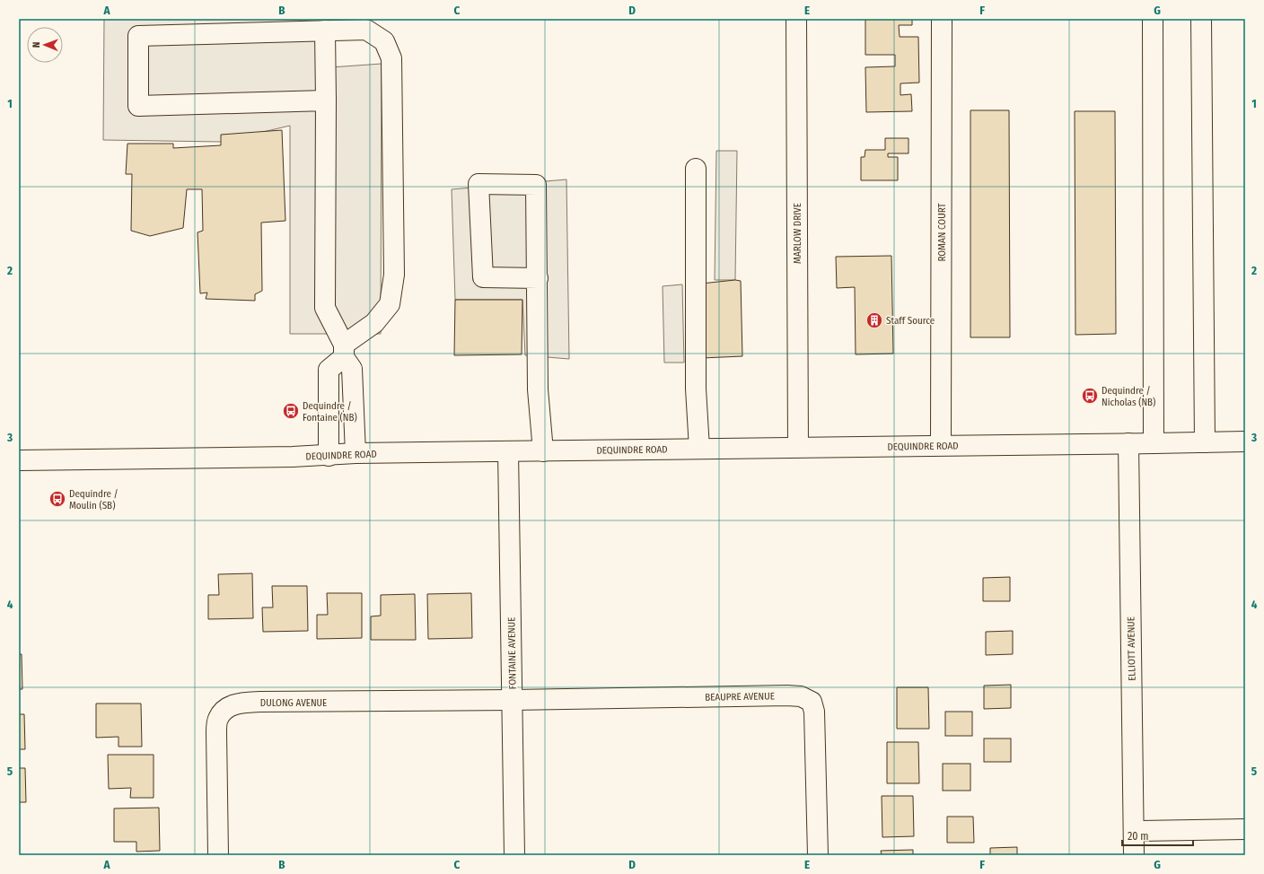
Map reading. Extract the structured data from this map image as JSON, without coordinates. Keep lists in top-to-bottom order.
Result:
{
  "streets": {
    "street": [
      "ROMAN COURT",
      "MARLOW DRIVE",
      "DEQUINDRE ROAD",
      "ELLIOTT AVENUE",
      "FONTAINE AVENUE",
      "BEAUPRE AVENUE",
      "DULONG AVENUE"
    ]
  },
  "crossings": [
    ["ROMAN COURT", "DEQUINDRE ROAD"],
    ["MARLOW DRIVE", "DEQUINDRE ROAD"],
    ["DEQUINDRE ROAD", "ELLIOTT AVENUE"],
    ["DEQUINDRE ROAD", "FONTAINE AVENUE"],
    ["FONTAINE AVENUE", "BEAUPRE AVENUE"],
    ["FONTAINE AVENUE", "DULONG AVENUE"],
    ["BEAUPRE AVENUE", "DULONG AVENUE"]
  ],
  "places": {
    "building": ["Staff Source"],
    "bus stop": ["Dequindre / Nicholas (NB)", "Dequindre / Fontaine (NB)", "Dequindre / Moulin (SB)"]
  },
  "scale_bar": "20 m",
  "north": "left",
  "grid": {
    "columns": [
      "A",
      "B",
      "C",
      "D",
      "E",
      "F",
      "G"
    ],
    "rows": [
      "1",
      "2",
      "3",
      "4",
      "5"
    ]
  }
}
